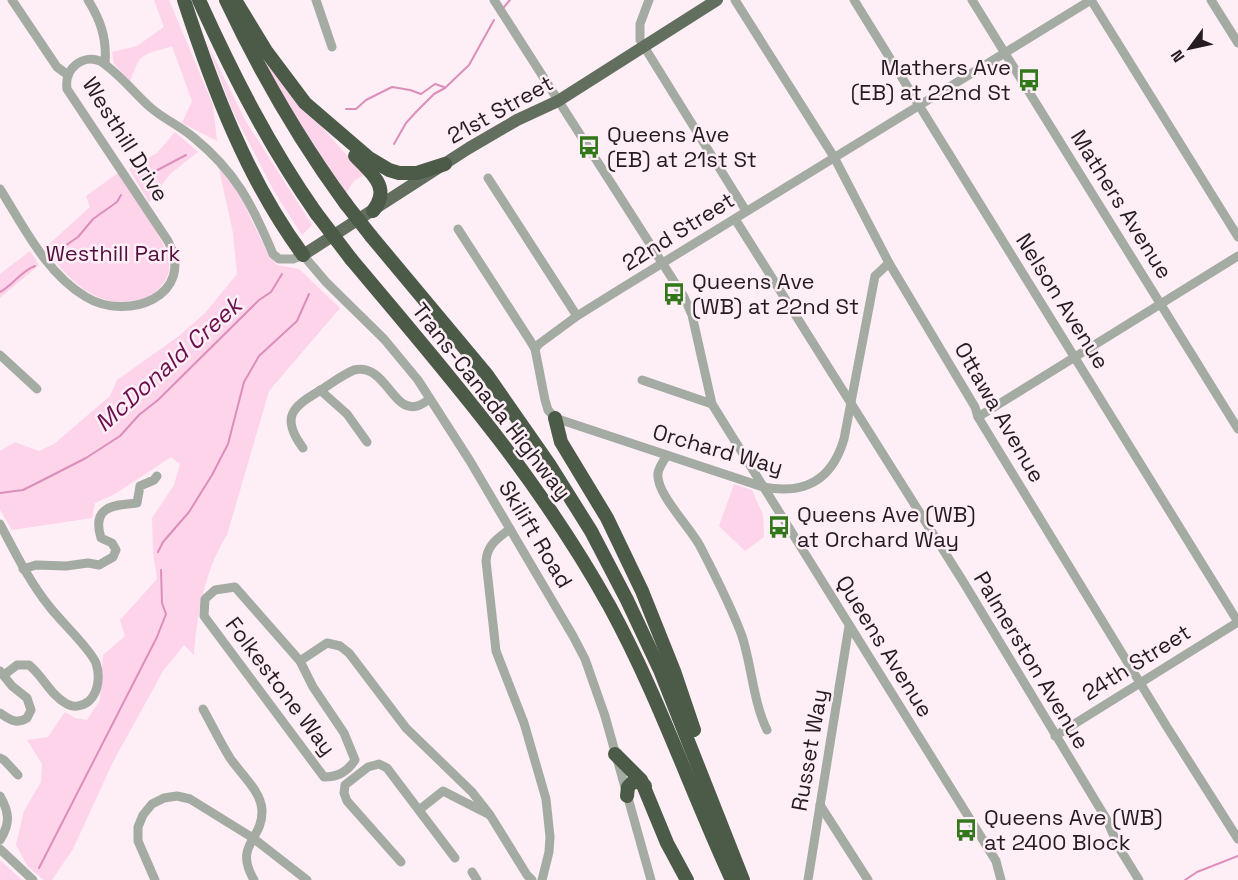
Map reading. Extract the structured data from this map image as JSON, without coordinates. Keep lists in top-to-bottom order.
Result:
{
  "streets": {
    "highway": ["Trans-Canada Highway"],
    "main road": ["21st Street"],
    "street": [
      "Westhill Drive",
      "Mathers Avenue",
      "22nd Street",
      "Nelson Avenue",
      "Ottawa Avenue",
      "Orchard Way",
      "Skilift Road",
      "Queens Avenue",
      "Palmerston Avenue",
      "24th Street",
      "Folkestone Way",
      "Russet Way"
    ]
  },
  "crossings": [
    ["21st Street", "Westhill Drive"],
    ["21st Street", "Skilift Road"],
    ["21st Street", "Queens Avenue"],
    ["Westhill Drive", "Skilift Road"],
    ["Mathers Avenue", "22nd Street"],
    ["22nd Street", "Nelson Avenue"],
    ["22nd Street", "Ottawa Avenue"],
    ["22nd Street", "Queens Avenue"],
    ["22nd Street", "Palmerston Avenue"],
    ["Nelson Avenue", "24th Street"],
    ["Ottawa Avenue", "Orchard Way"],
    ["Ottawa Avenue", "24th Street"],
    ["Orchard Way", "Queens Avenue"],
    ["Orchard Way", "Palmerston Avenue"],
    ["Queens Avenue", "Russet Way"],
    ["Palmerston Avenue", "24th Street"]
  ],
  "water": ["McDonald Creek"],
  "parks": ["Westhill Park"],
  "places": {
    "bus stop": [
      "Mathers Ave (EB) at 22nd St",
      "Queens Ave (EB) at 21st St",
      "Queens Ave (WB) at 22nd St",
      "Queens Ave (WB) at Orchard Way",
      "Queens Ave (WB) at 2400 Block"
    ]
  },
  "north": "bottom left"
}
